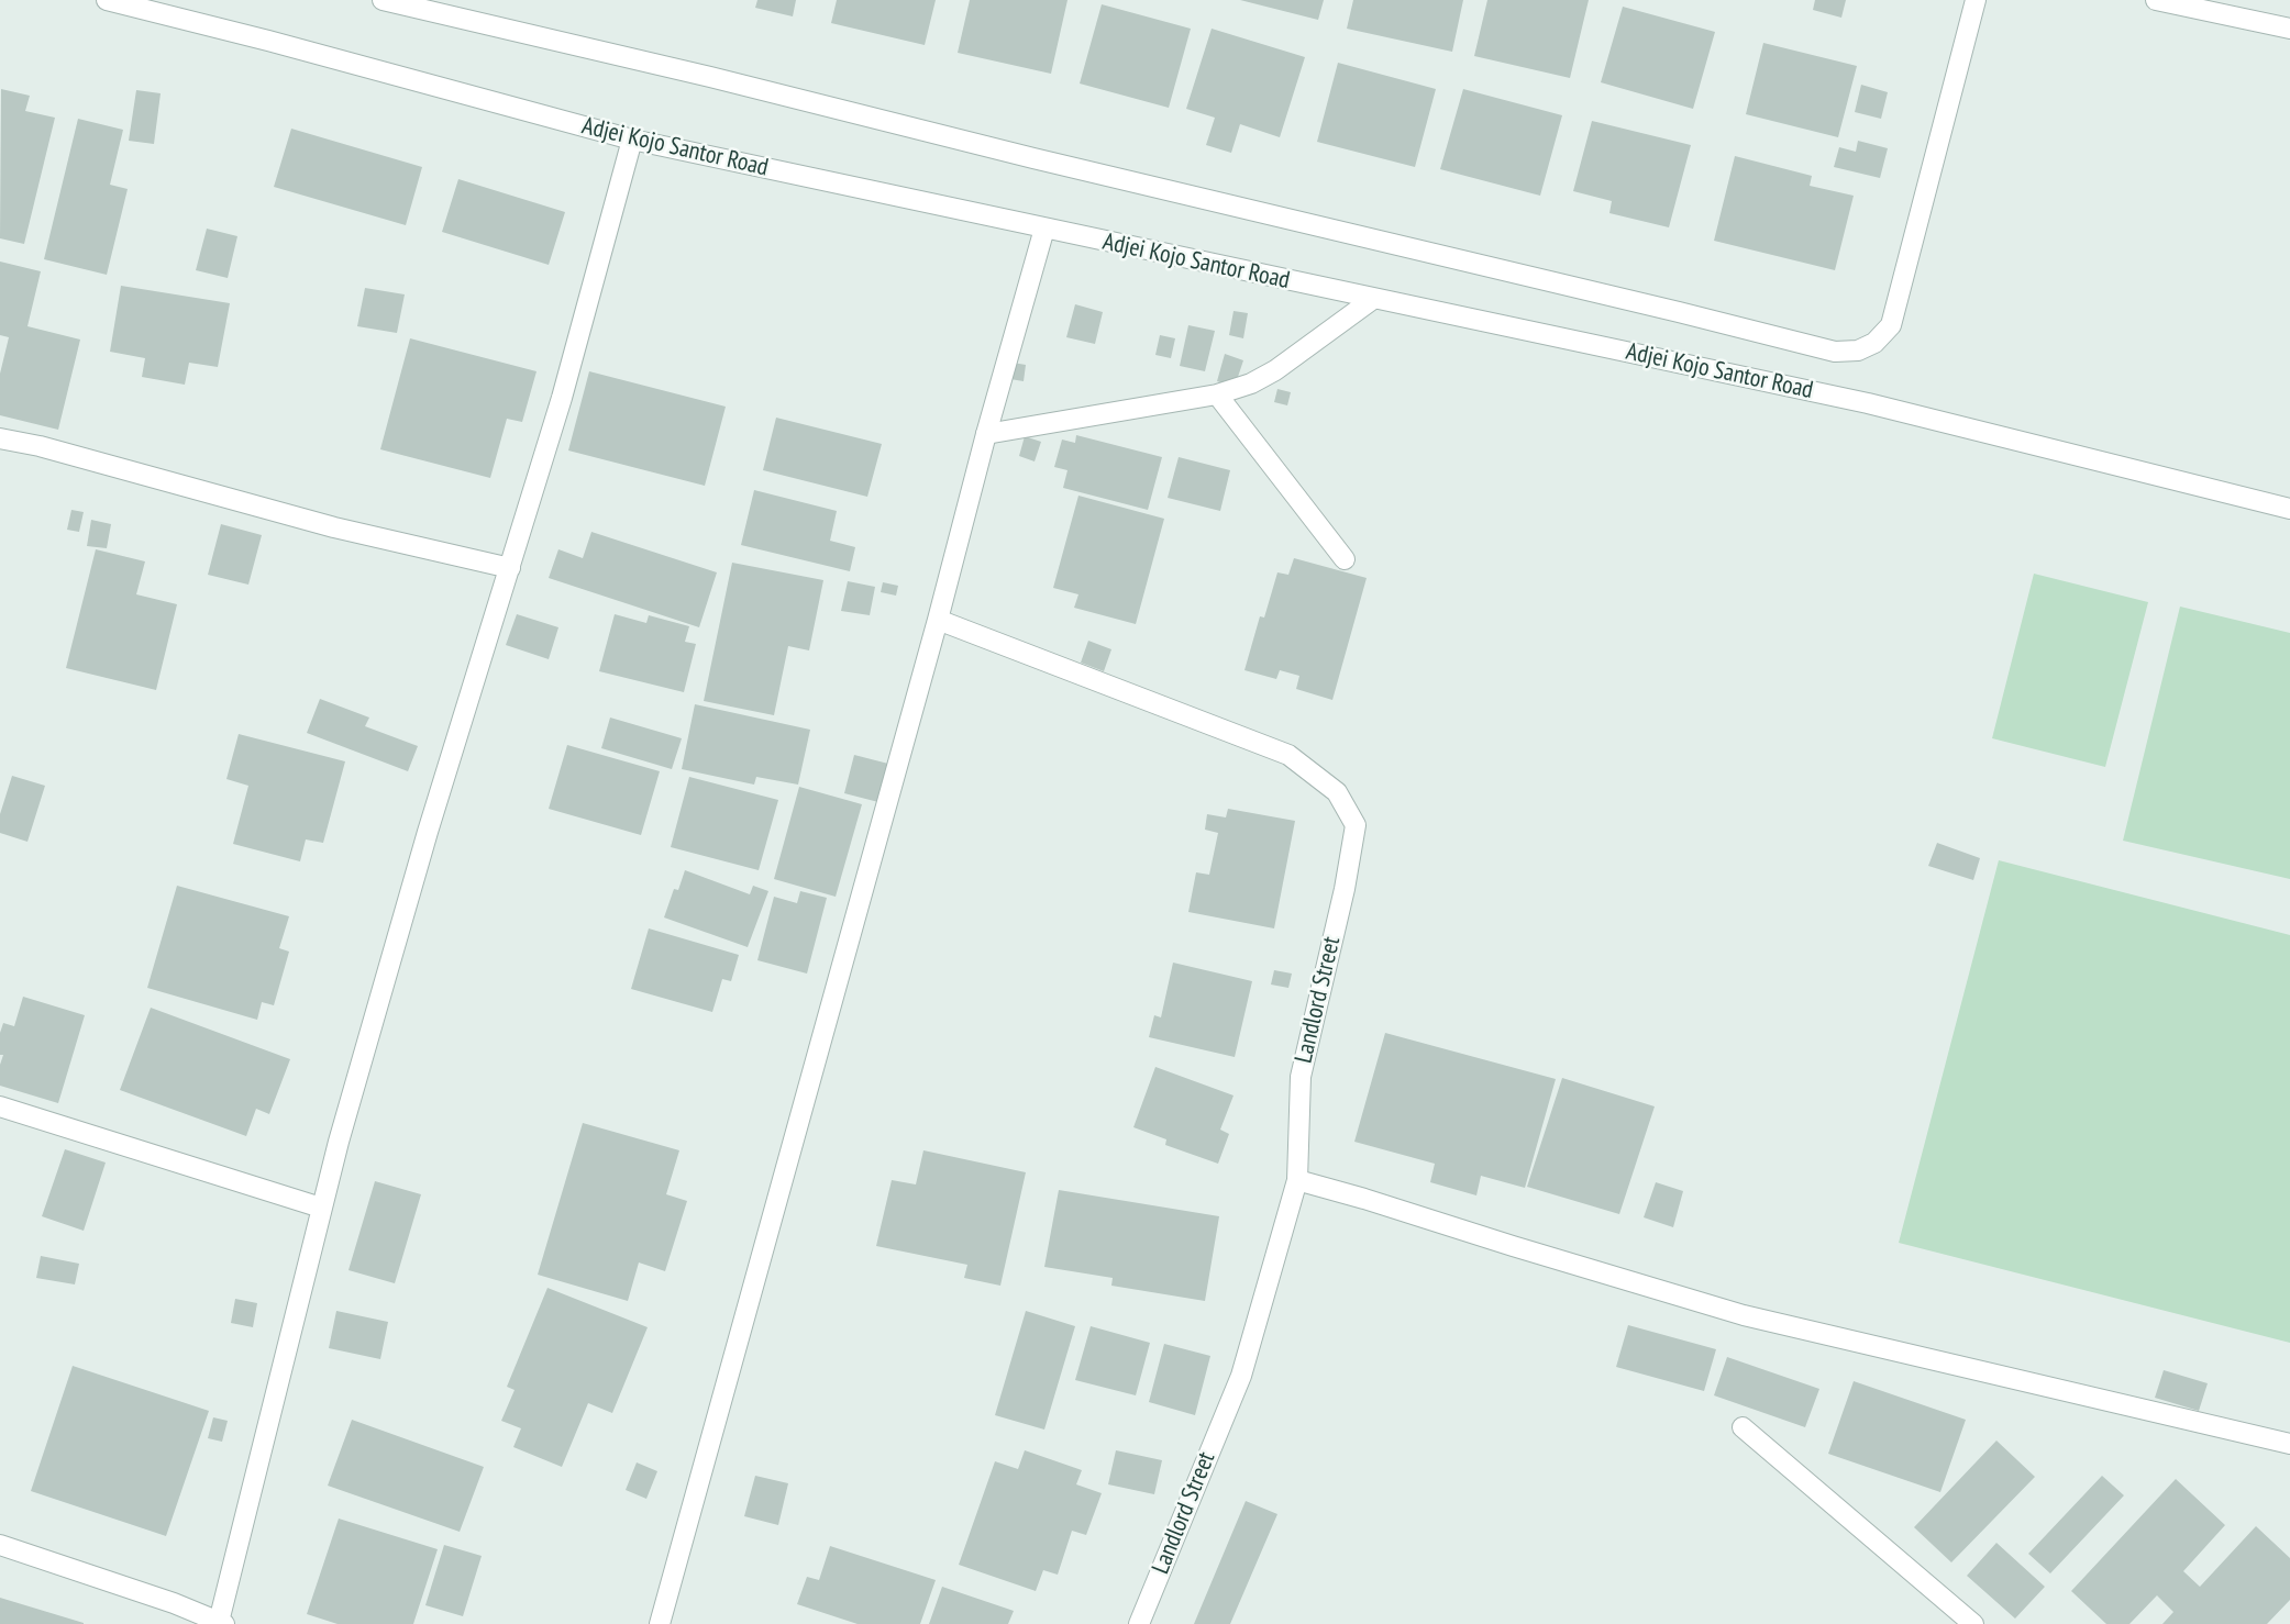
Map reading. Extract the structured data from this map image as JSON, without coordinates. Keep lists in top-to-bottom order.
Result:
{
  "streets": {
    "street": ["Adjei Kojo Santor Road", "Landlord Street"]
  }
}
